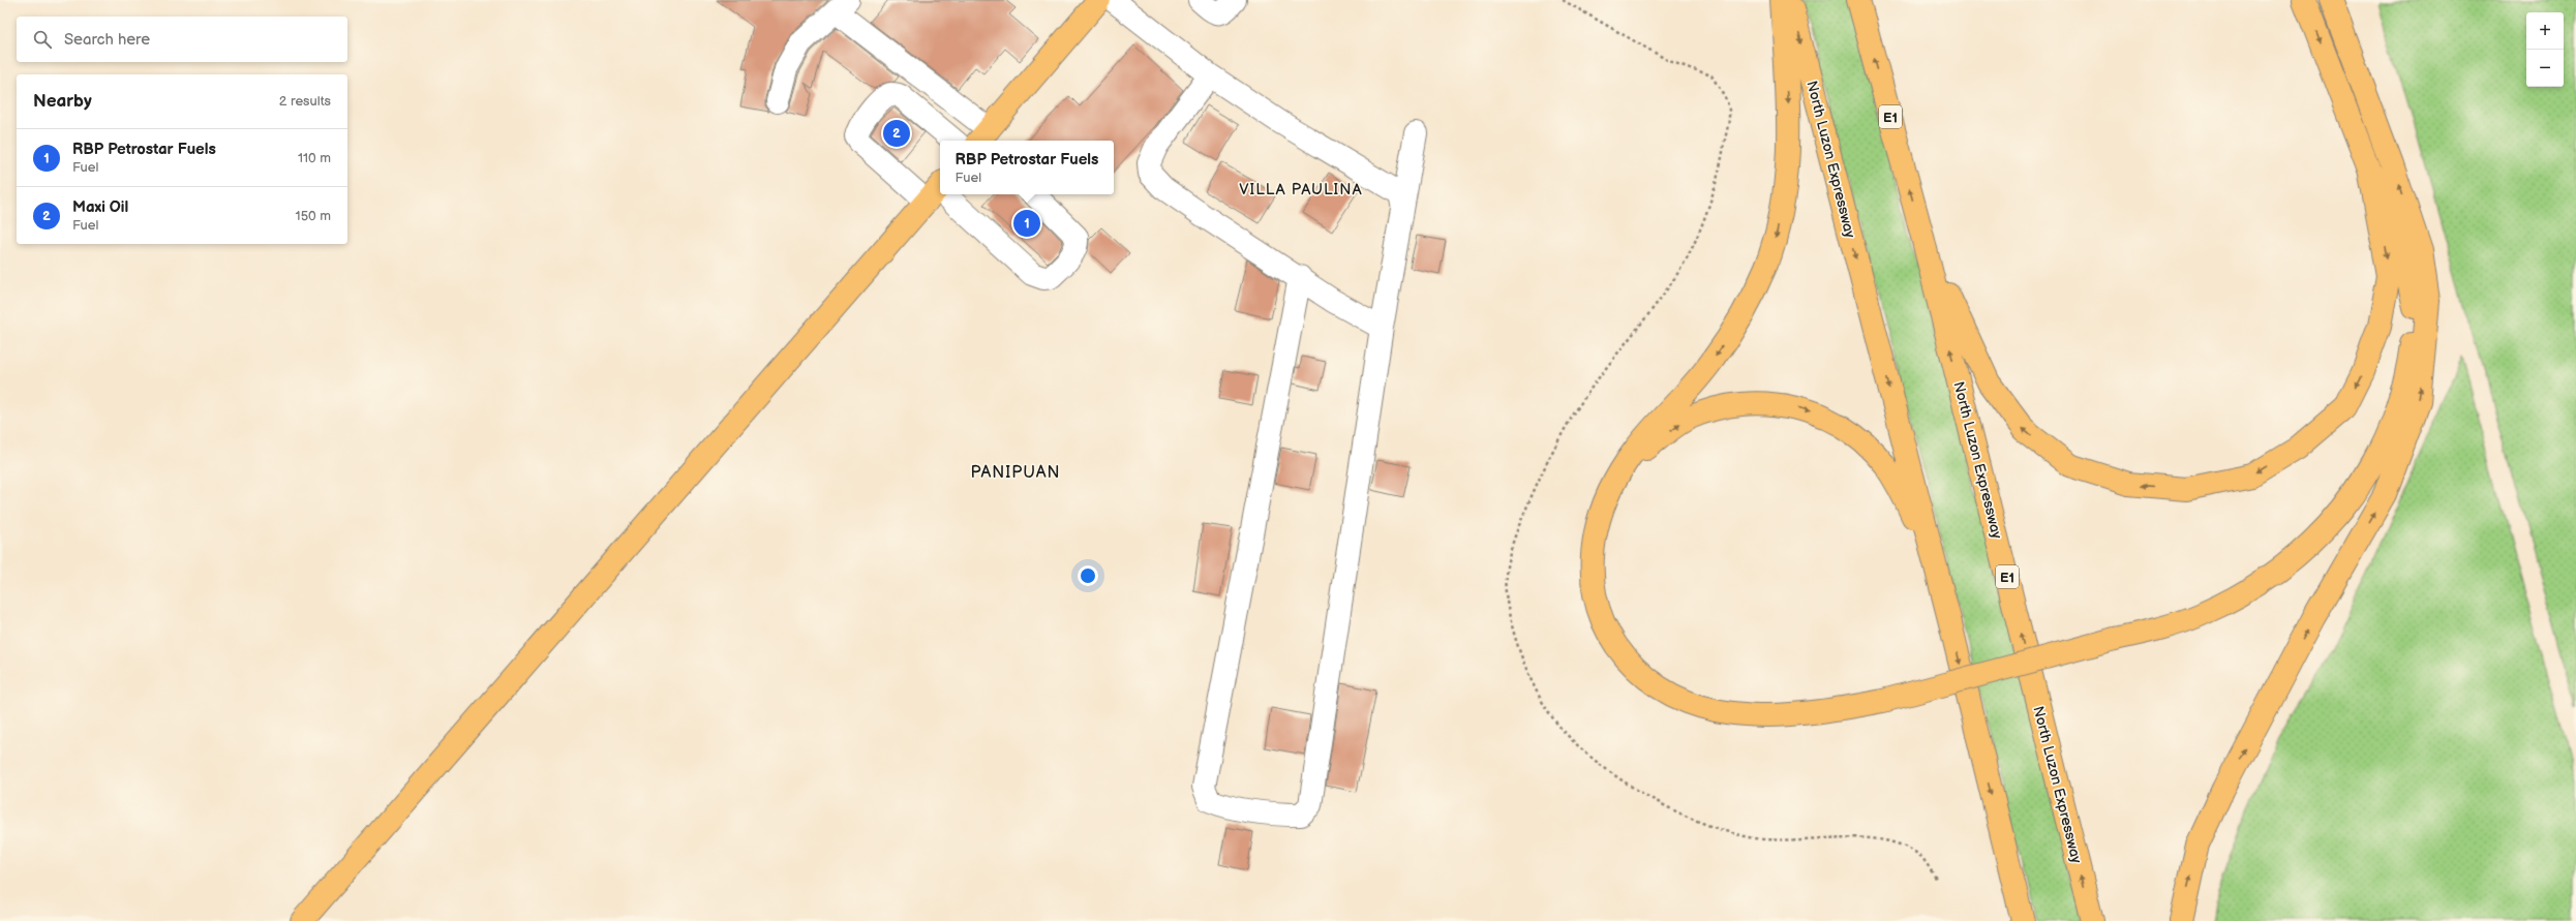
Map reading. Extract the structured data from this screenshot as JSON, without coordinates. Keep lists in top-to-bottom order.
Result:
{
  "streets": {
    "main road": ["E1", "North Luzon Expressway"]
  },
  "districts": ["VILLA PAULINA", "PANIPUAN"],
  "page": {
    "map_buttons": ["+", "−"],
    "search": "Search here",
    "heading": ["Nearby", "2 results"],
    "pins": ["2", "1"],
    "list": [
      {
        "mark": "1",
        "name": "RBP Petrostar Fuels",
        "note": "Fuel",
        "value": "110 m"
      },
      {
        "mark": "2",
        "name": "Maxi Oil",
        "note": "Fuel",
        "value": "150 m"
      }
    ],
    "popup": ["RBP Petrostar Fuels", "Fuel"]
  }
}
